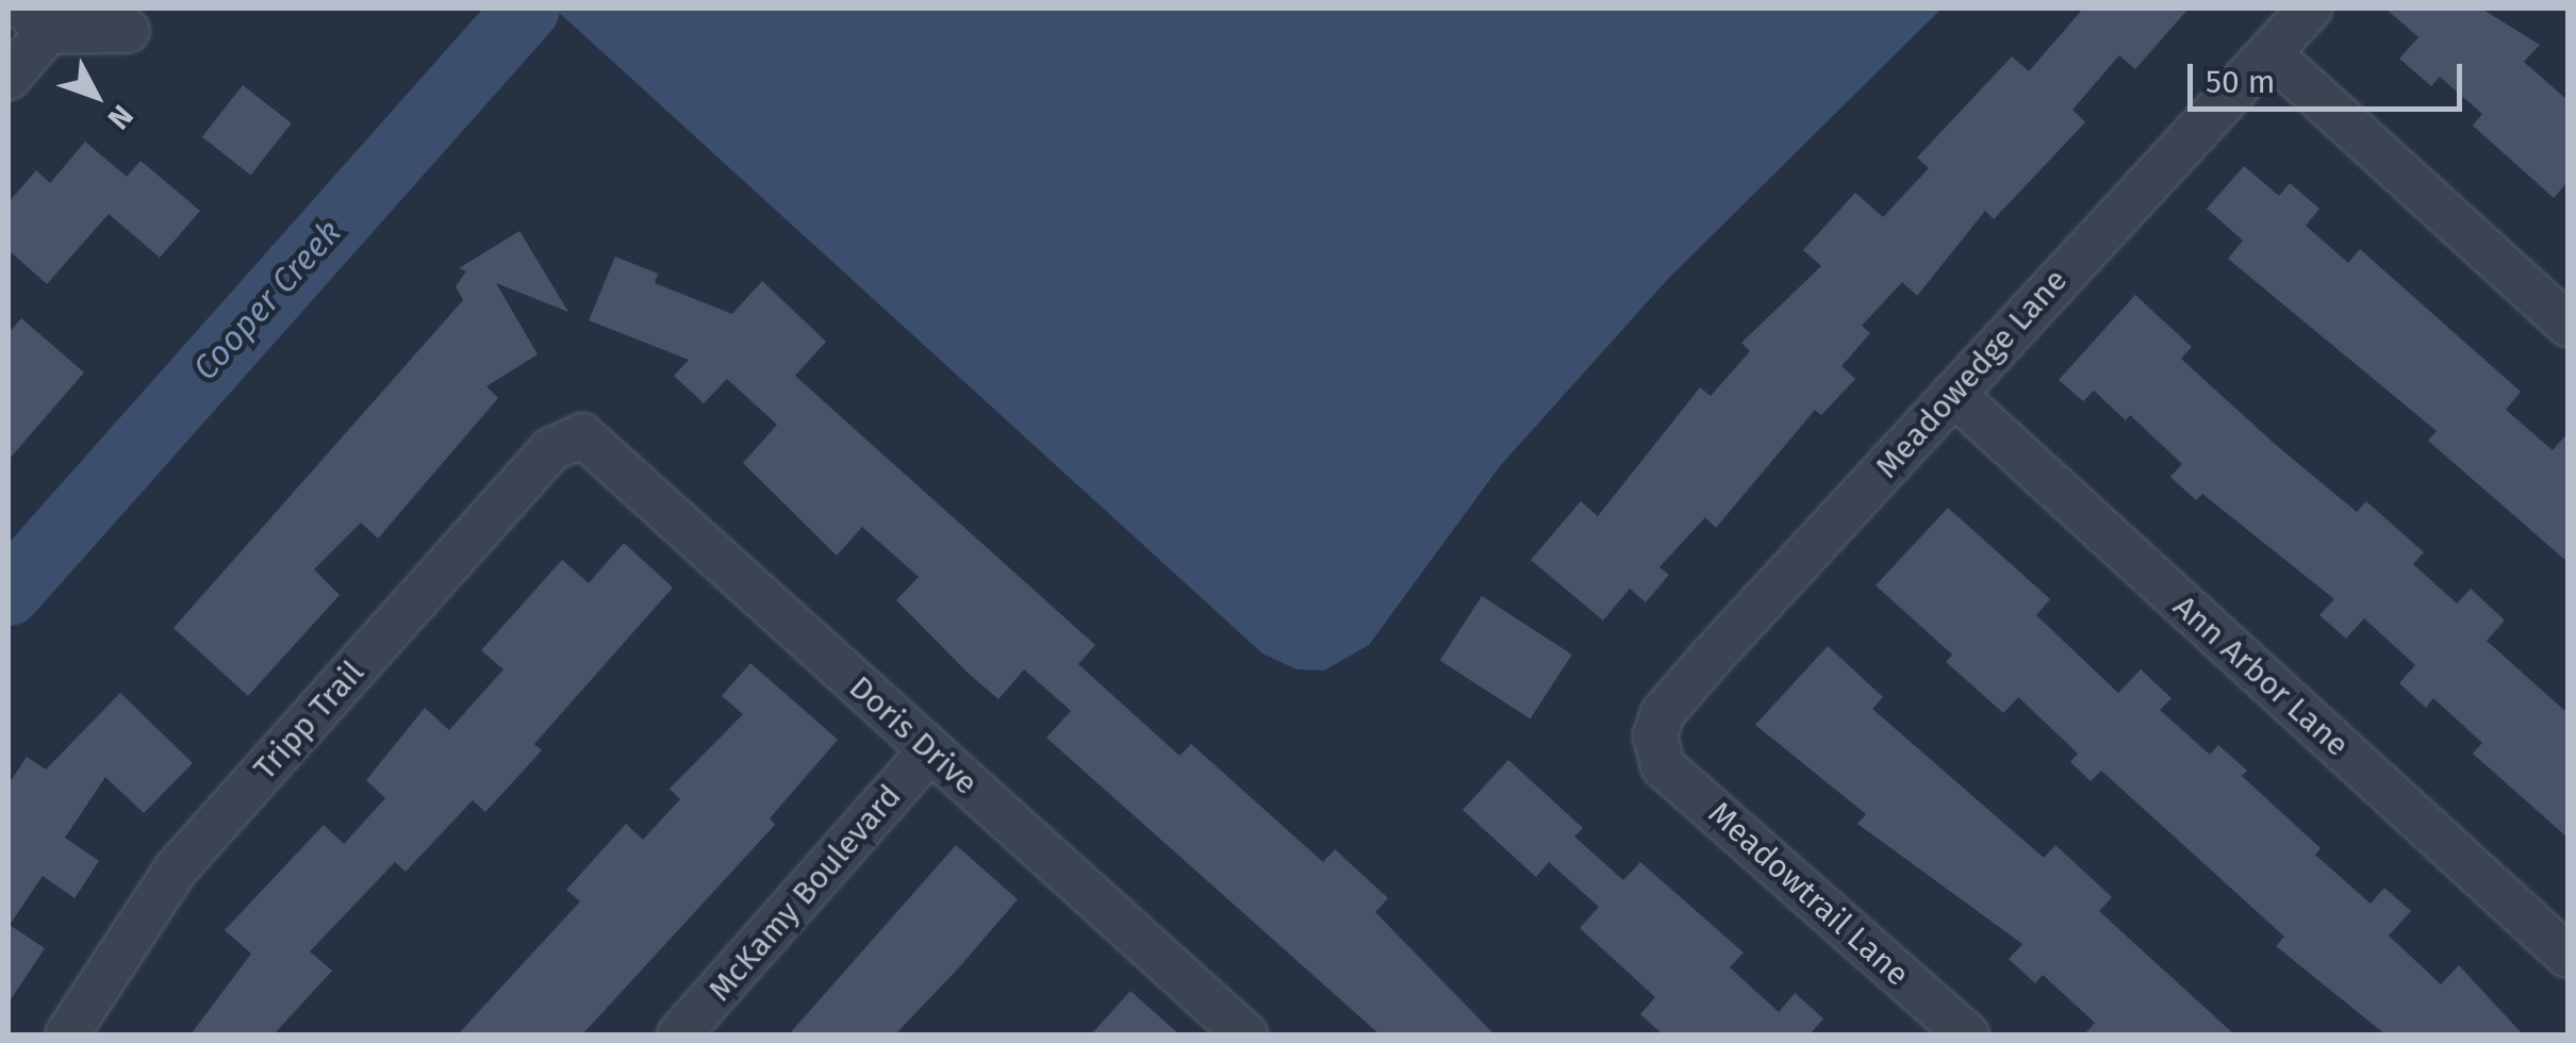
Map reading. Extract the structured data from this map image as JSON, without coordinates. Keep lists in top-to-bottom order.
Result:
{
  "streets": {
    "street": [
      "Meadowedge Lane",
      "Ann Arbor Lane",
      "Tripp Trail",
      "Doris Drive",
      "McKamy Boulevard",
      "Meadowtrail Lane"
    ]
  },
  "crossings": [
    ["Meadowedge Lane", "Ann Arbor Lane"],
    ["Meadowedge Lane", "Meadowtrail Lane"],
    ["Tripp Trail", "Doris Drive"],
    ["Doris Drive", "McKamy Boulevard"]
  ],
  "water": ["Cooper Creek"],
  "scale_bar": "50 m",
  "north": "bottom right"
}
